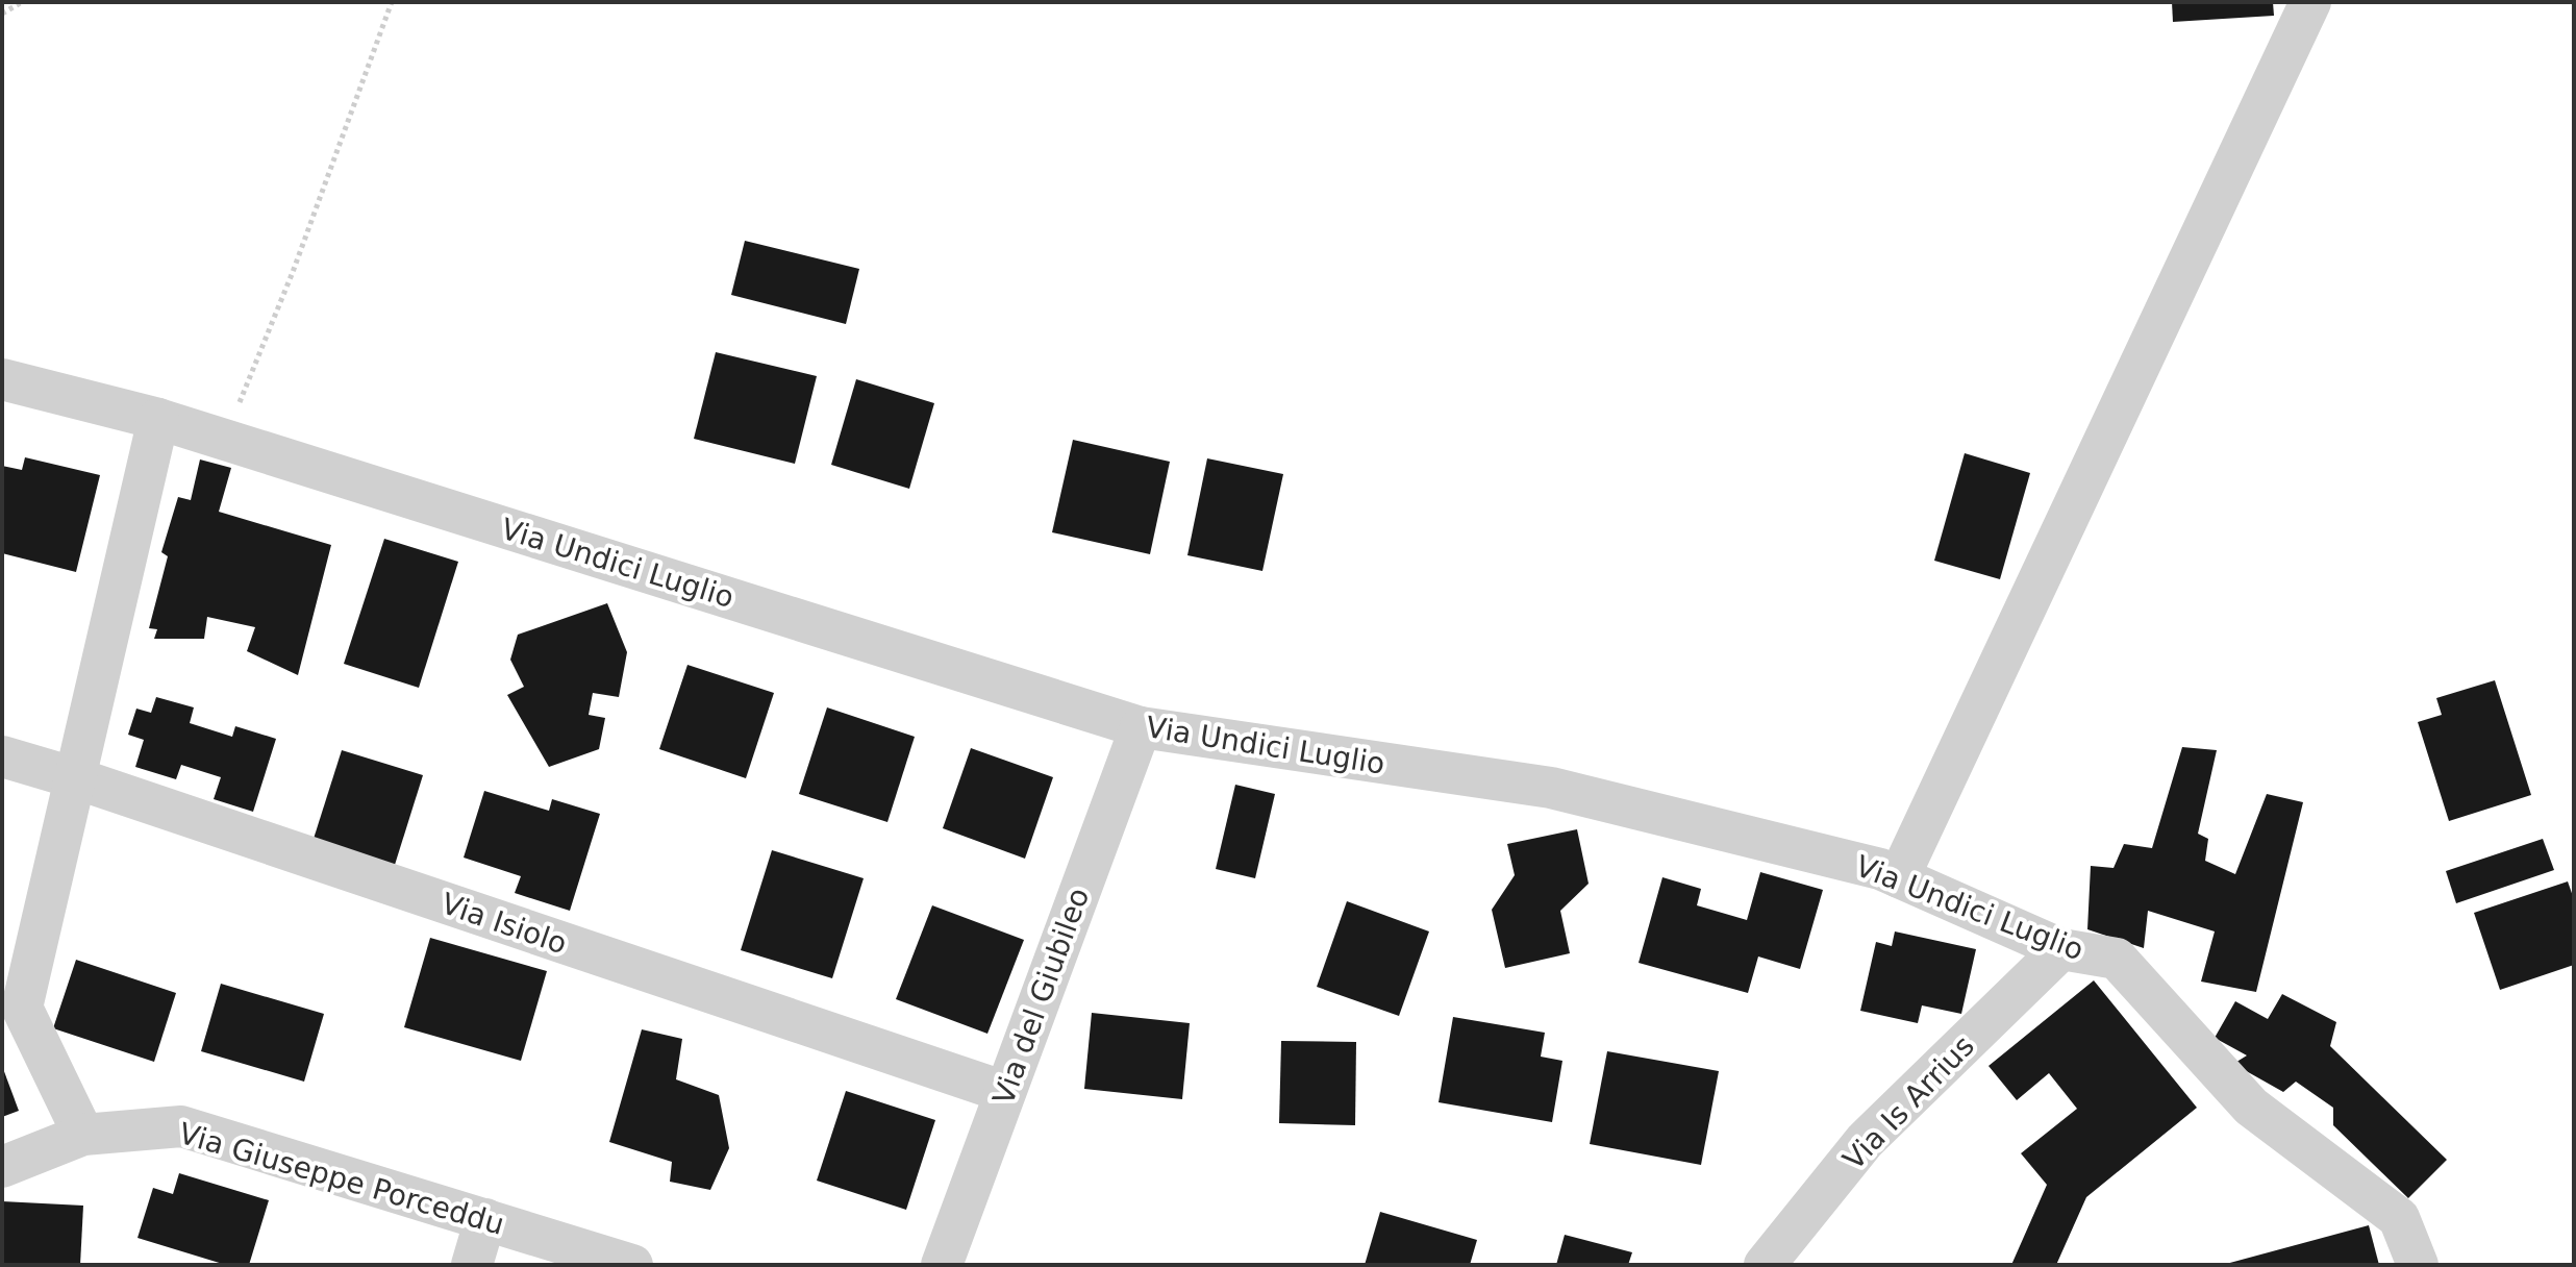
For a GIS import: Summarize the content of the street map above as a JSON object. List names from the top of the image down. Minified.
{"streets":{"street":["Via Undici Luglio","Via Isiolo","Via del Giubileo","Via Is Arrius","Via Giuseppe Porceddu"]},"crossings":[["Via Undici Luglio","Via del Giubileo"],["Via Undici Luglio","Via Is Arrius"],["Via Isiolo","Via del Giubileo"]]}
